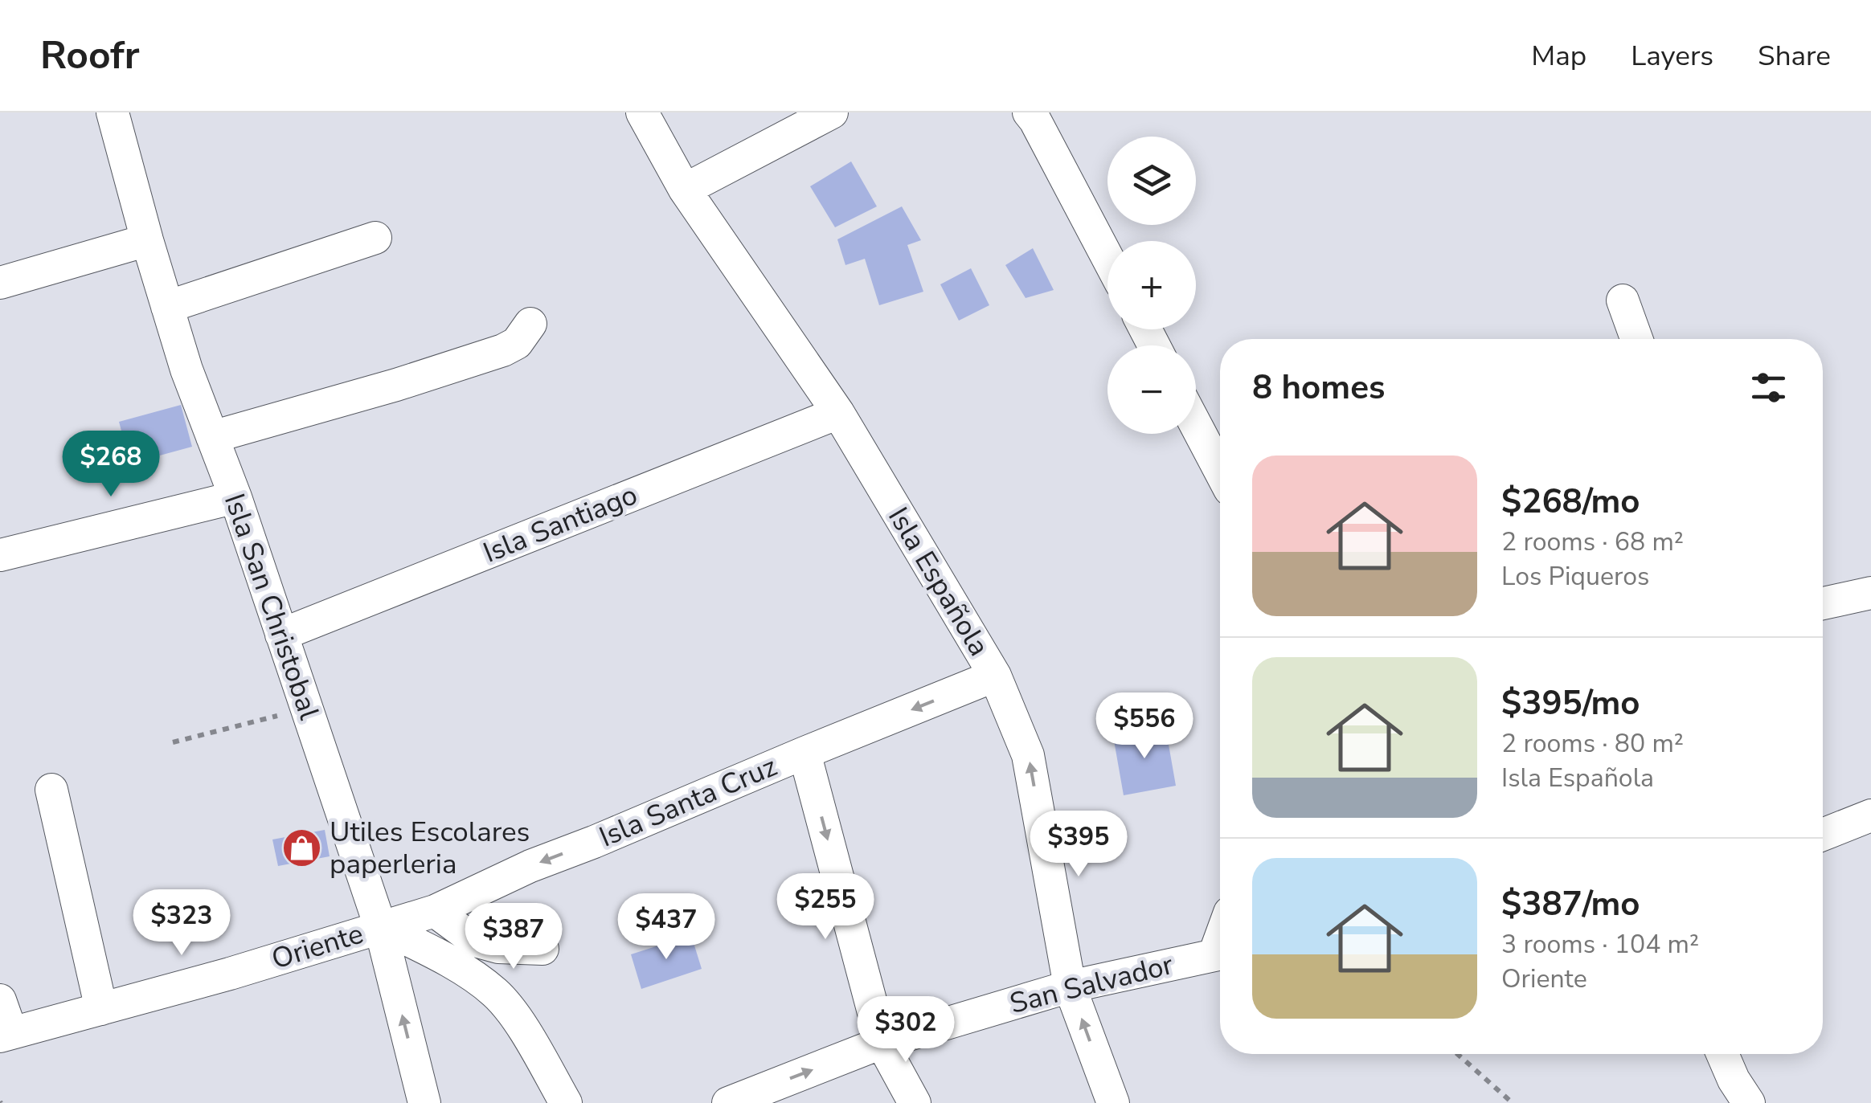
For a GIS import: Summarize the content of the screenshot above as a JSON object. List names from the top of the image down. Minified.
{"streets":{"street":["Isla Santiago","Isla Española","Isla San Christobal","Isla Santa Cruz","Oriente","San Salvador"]},"crossings":[["Isla Santiago","Isla Española"],["Isla Santiago","Isla San Christobal"],["Isla Española","Isla Santa Cruz"],["Isla Española","San Salvador"],["Isla San Christobal","Isla Santa Cruz"],["Isla San Christobal","Oriente"],["Isla Santa Cruz","Oriente"]],"one_way":["Isla Santa Cruz"],"places":{"shop":["Utiles Escolares paperleria"]},"page":{"header":"Roofr","nav":["Map","Layers","Share"],"map_buttons":["+","−"],"heading":"8 homes","price":["$268","$556","$395","$255","$323","$437","$387","$302"],"list":[{"name":"$268/mo","note":"2 rooms · 68 m² · Los Piqueros"},{"name":"$395/mo","note":"2 rooms · 80 m² · Isla Española"},{"name":"$387/mo","note":"3 rooms · 104 m² · Oriente"}]}}
